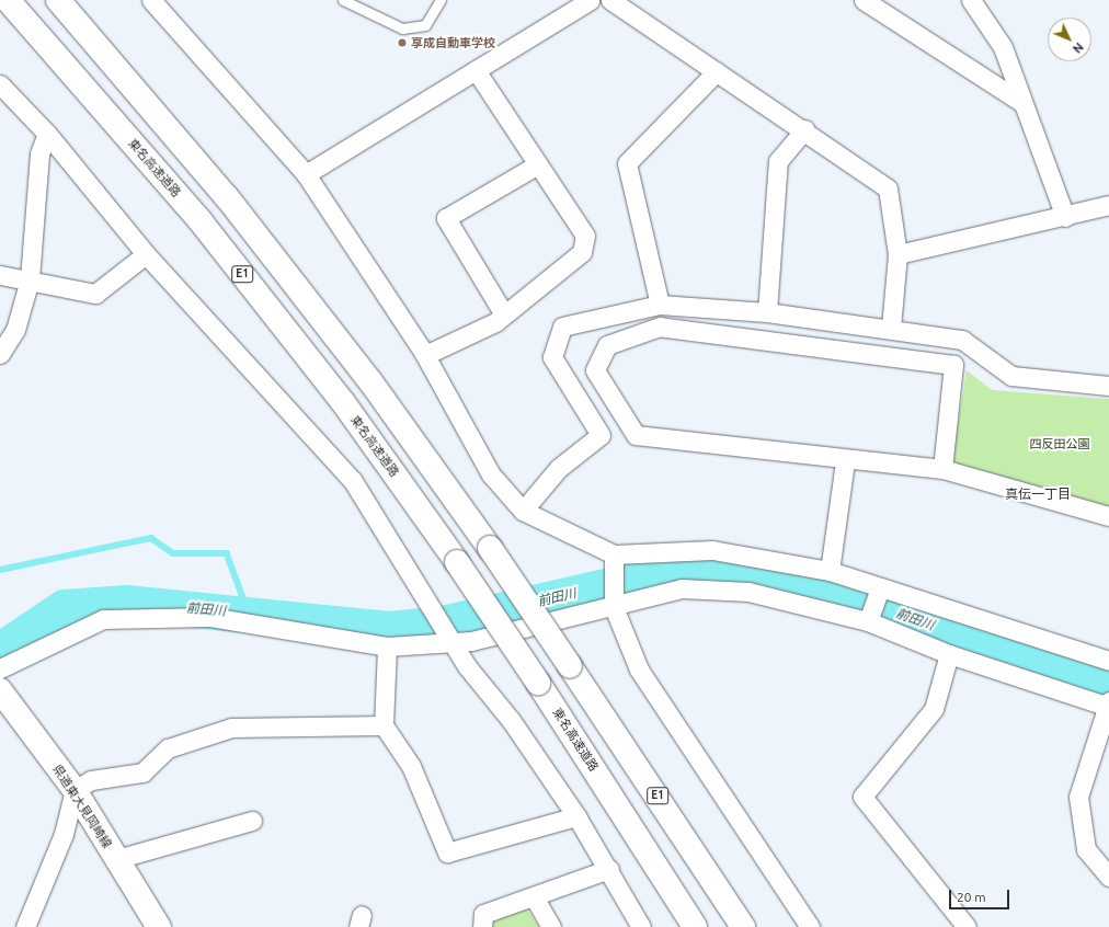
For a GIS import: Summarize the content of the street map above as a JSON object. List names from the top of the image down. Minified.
{"streets":{"main road":["東名高速道路","E1","県道東大見岡崎線"]},"districts":["真伝一丁目"],"water":["前田川"],"parks":["四反田公園"],"places":["享成自動車学校"],"scale_bar":"20 m","north":"bottom right"}
